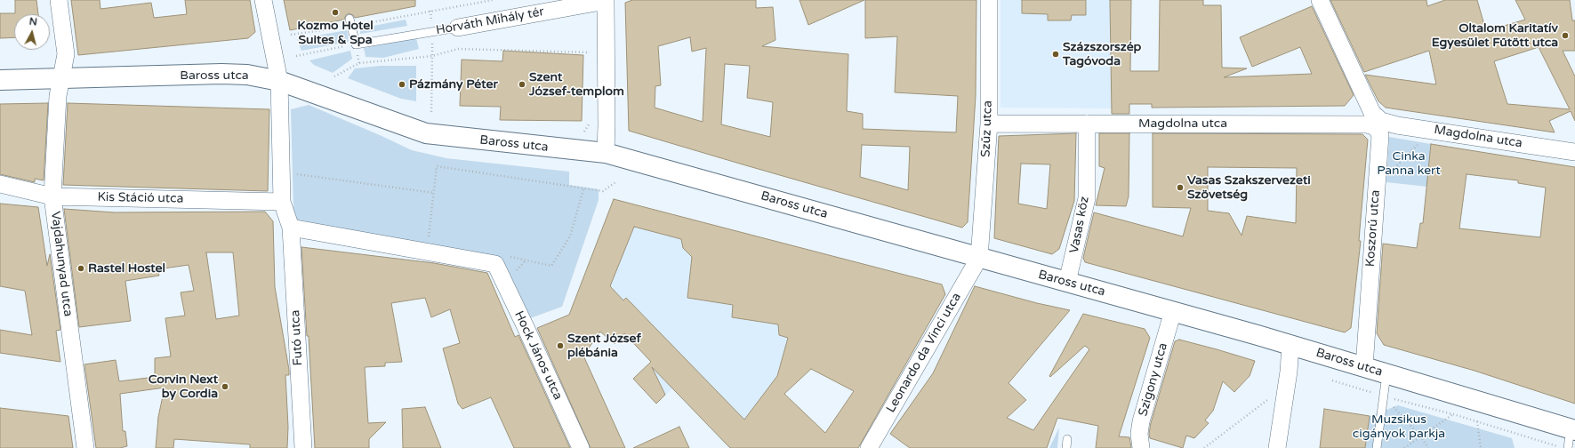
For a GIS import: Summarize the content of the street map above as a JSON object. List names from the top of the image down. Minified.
{"streets":{"street":["Horváth Mihály tér","Baross utca","Magdolna utca","Szűz utca","Kis Stáció utca","Vasas köz","Koszorú utca","Vajdahunyad utca","Futó utca","Leonardo da Vinci utca","Hock János utca","Szigony utca"]},"crossings":[["Horváth Mihály tér","Baross utca"],["Baross utca","Szűz utca"],["Baross utca","Vasas köz"],["Baross utca","Koszorú utca"],["Baross utca","Vajdahunyad utca"],["Baross utca","Leonardo da Vinci utca"],["Baross utca","Szigony utca"],["Magdolna utca","Szűz utca"],["Magdolna utca","Vasas köz"],["Magdolna utca","Koszorú utca"],["Szűz utca","Leonardo da Vinci utca"],["Kis Stáció utca","Vajdahunyad utca"]],"parks":["Cinka Panna kert","Muzsikus cigányok parkja"],"places":["Kozmo Hotel Suites & Spa","Oltalom Karitatív Egyesület Fűtött utca","Százszorszép Tagóvoda","Pázmány Péter","Szent József-templom","Vasas Szakszervezeti Szövetség","Rastel Hostel","Szent József plébánia","Corvin Next by Cordia"],"north":"top"}
